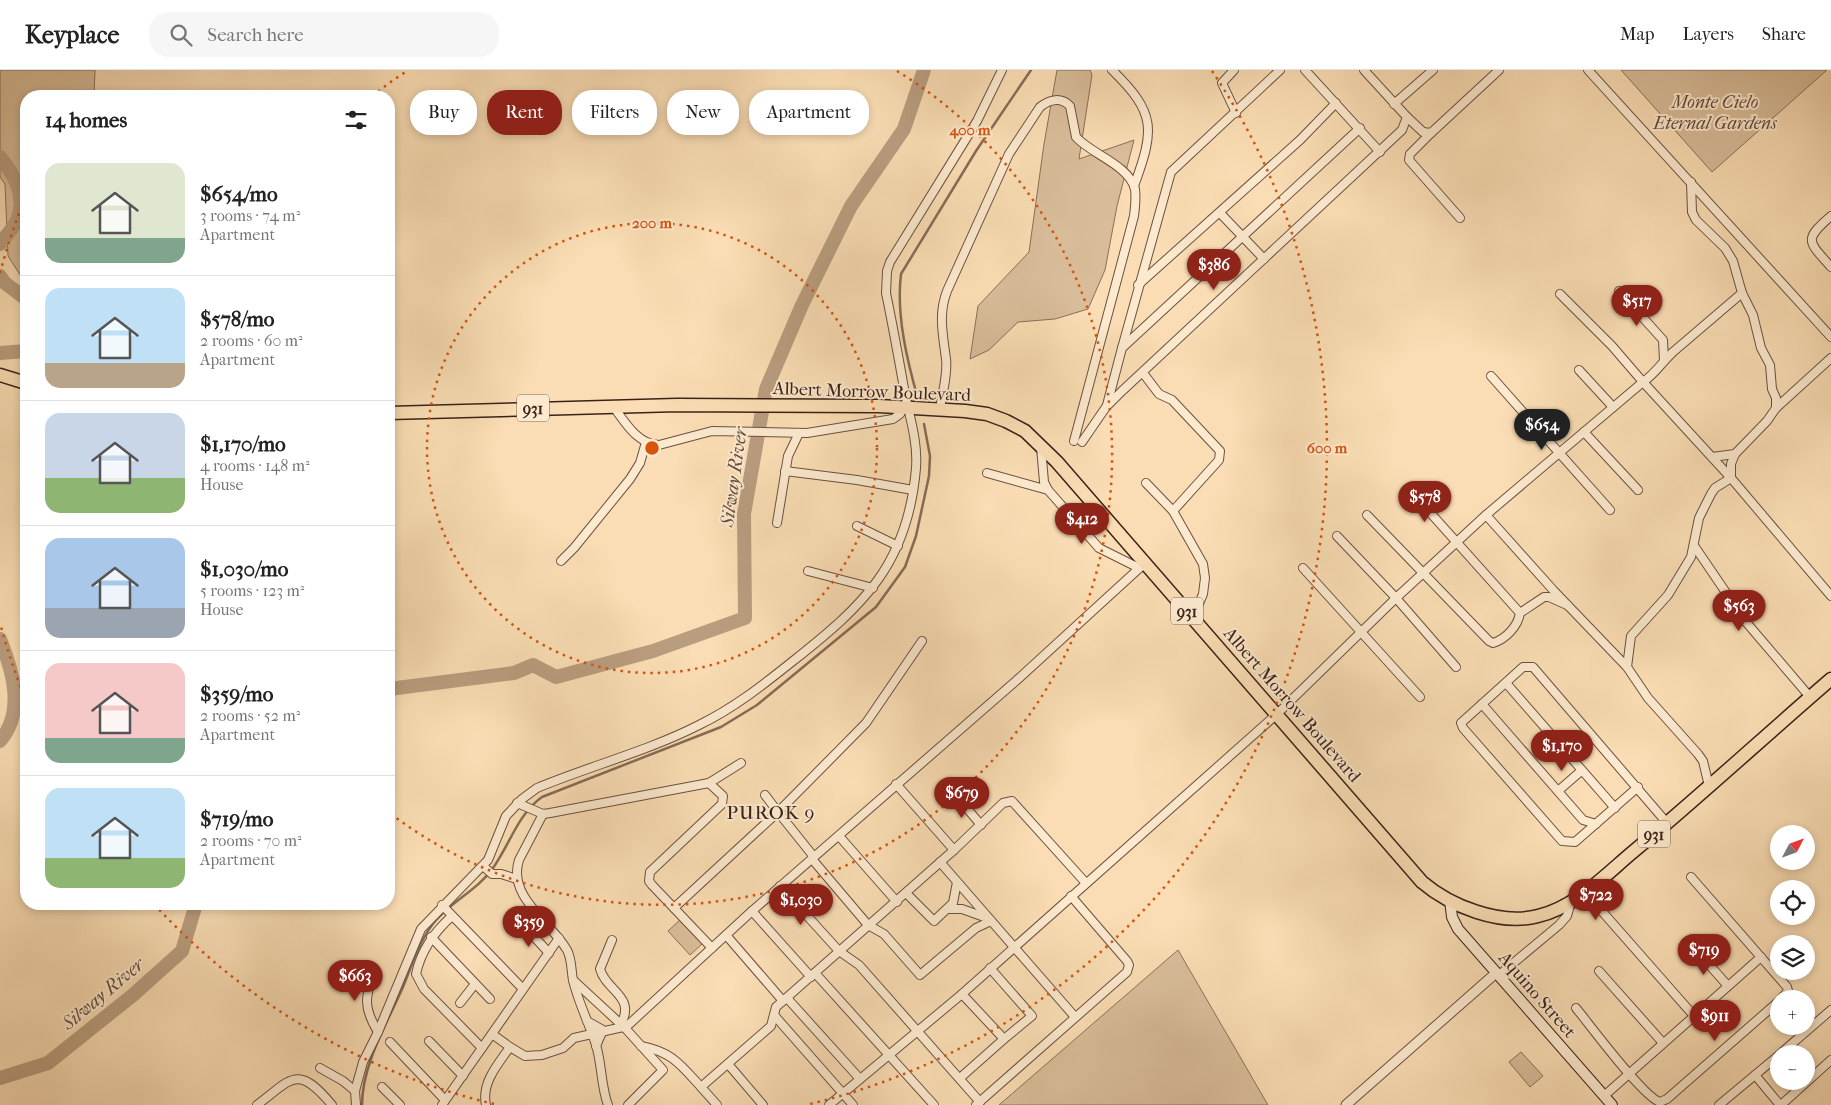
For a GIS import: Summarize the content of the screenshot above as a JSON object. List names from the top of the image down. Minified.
{"streets":{"highway":["Albert Morrow Boulevard","931"],"main road":["Aquino Street"]},"crossings":[["Albert Morrow Boulevard","Aquino Street"]],"districts":["PUROK 9"],"water":["Silway River"],"parks":["Monte Cielo Eternal Gardens"],"north":"top right","page":{"header":"Keyplace","search":"Search here","nav":["Map","Layers","Share"],"chip":["Buy","Rent","Filters","New","Apartment"],"heading":"14 homes","list":[{"name":"$654/mo","note":"3 rooms · 74 m² · Apartment"},{"name":"$578/mo","note":"2 rooms · 60 m² · Apartment"},{"name":"$1,170/mo","note":"4 rooms · 148 m² · House"},{"name":"$1,030/mo","note":"5 rooms · 123 m² · House"},{"name":"$359/mo","note":"2 rooms · 52 m² · Apartment"},{"name":"$719/mo","note":"2 rooms · 70 m² · Apartment"}],"price":["$386","$517","$654","$578","$412","$563","$1,170","$679","$722","$1,030","$359","$719","$663","$911"],"map_buttons":["+","−"]},"rings":["400 m","200 m","600 m"]}
